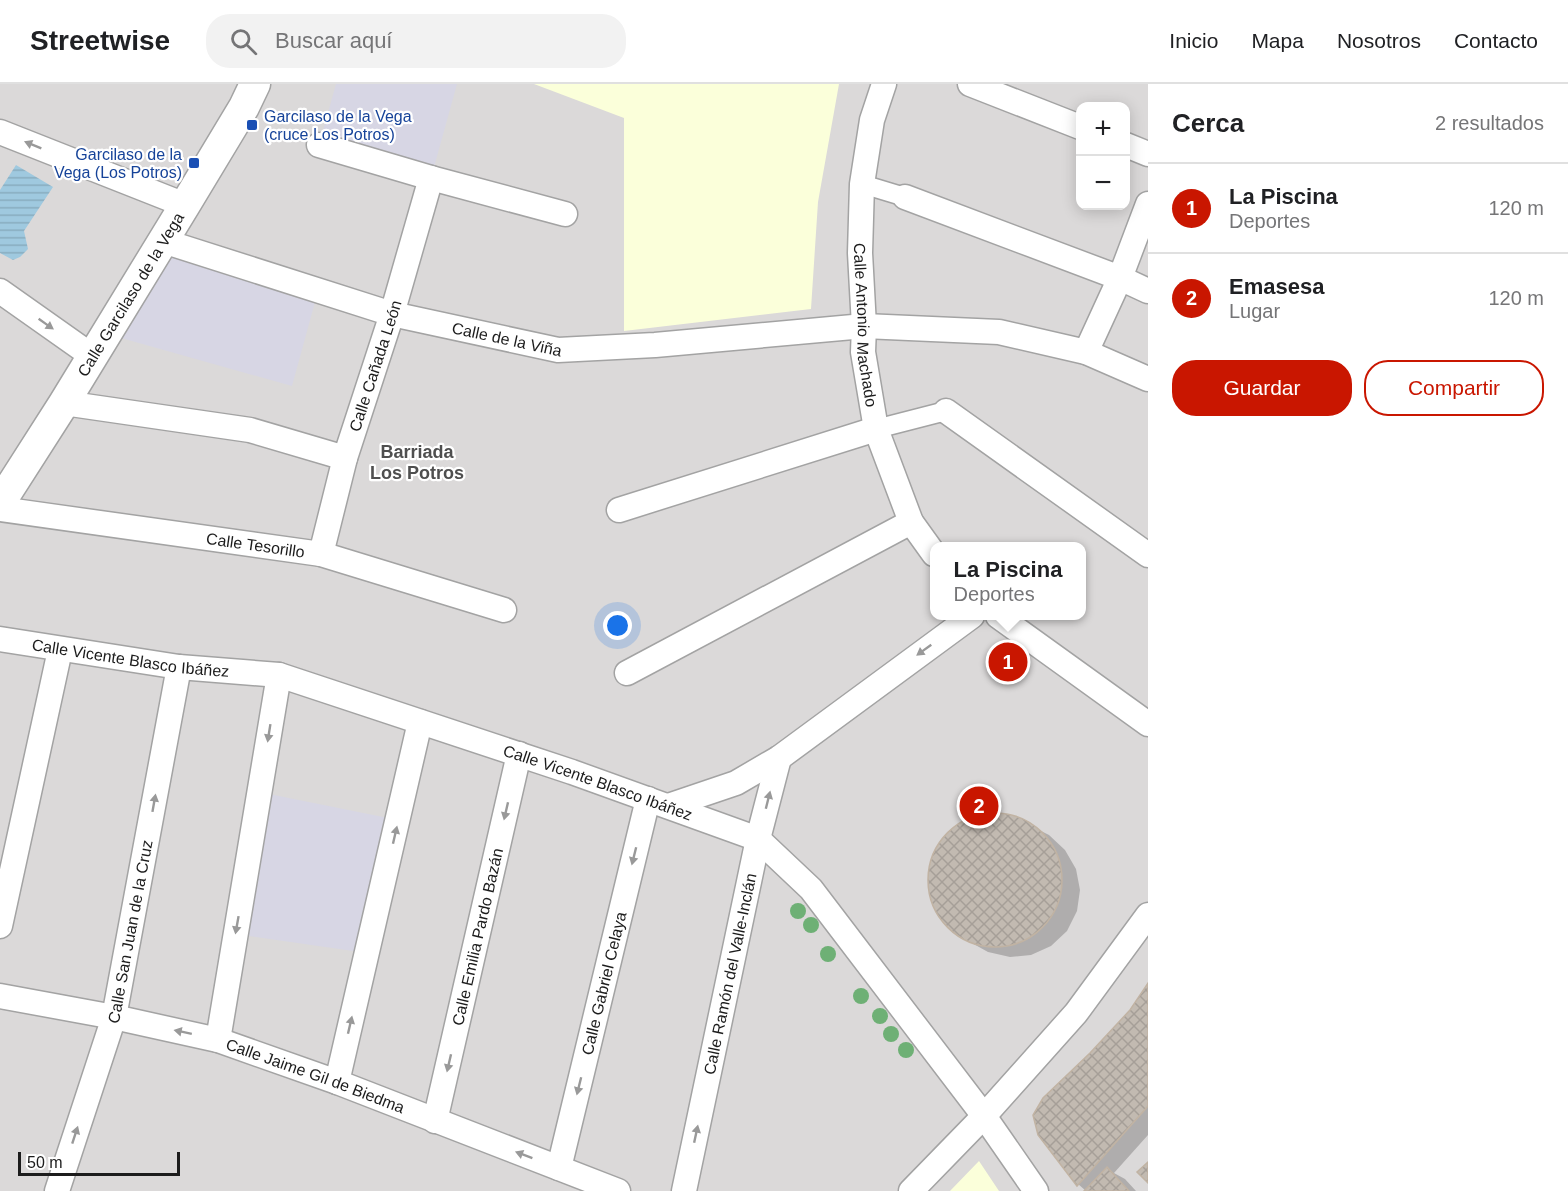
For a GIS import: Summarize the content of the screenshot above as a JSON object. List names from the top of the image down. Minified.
{"streets":{"street":["Calle Garcilaso de la Vega","Calle Antonio Machado","Calle de la Viña","Calle Cañada León","Calle Tesorillo","Calle Vicente Blasco Ibáñez","Calle San Juan de la Cruz","Calle Emilia Pardo Bazán","Calle Ramón del Valle-Inclán","Calle Gabriel Celaya","Calle Jaime Gil de Biedma"]},"crossings":[["Calle Garcilaso de la Vega","Calle de la Viña"],["Calle Garcilaso de la Vega","Calle Tesorillo"],["Calle Antonio Machado","Calle de la Viña"],["Calle de la Viña","Calle Cañada León"],["Calle Cañada León","Calle Tesorillo"],["Calle Vicente Blasco Ibáñez","Calle San Juan de la Cruz"],["Calle Vicente Blasco Ibáñez","Calle Emilia Pardo Bazán"],["Calle Vicente Blasco Ibáñez","Calle Ramón del Valle-Inclán"],["Calle Vicente Blasco Ibáñez","Calle Gabriel Celaya"],["Calle San Juan de la Cruz","Calle Jaime Gil de Biedma"],["Calle Emilia Pardo Bazán","Calle Jaime Gil de Biedma"],["Calle Gabriel Celaya","Calle Jaime Gil de Biedma"]],"one_way":["Calle Ramón del Valle-Inclán","Calle Gabriel Celaya","Calle Jaime Gil de Biedma"],"districts":["Barriada Los Potros"],"places":{"transit":["Garcilaso de la Vega (cruce Los Potros)","Garcilaso de la Vega (Los Potros)"]},"scale_bar":"50 m","page":{"header":"Streetwise","search":"Buscar aquí","nav":["Inicio","Mapa","Nosotros","Contacto"],"heading":["Cerca","2 resultados"],"map_buttons":["+","−"],"list":[{"mark":"1","name":"La Piscina","note":"Deportes","value":"120 m"},{"mark":"2","name":"Emasesa","note":"Lugar","value":"120 m"}],"buttons":["Guardar","Compartir"],"popup":["La Piscina","Deportes"],"pins":["1","2"],"scale":"50 m"}}
